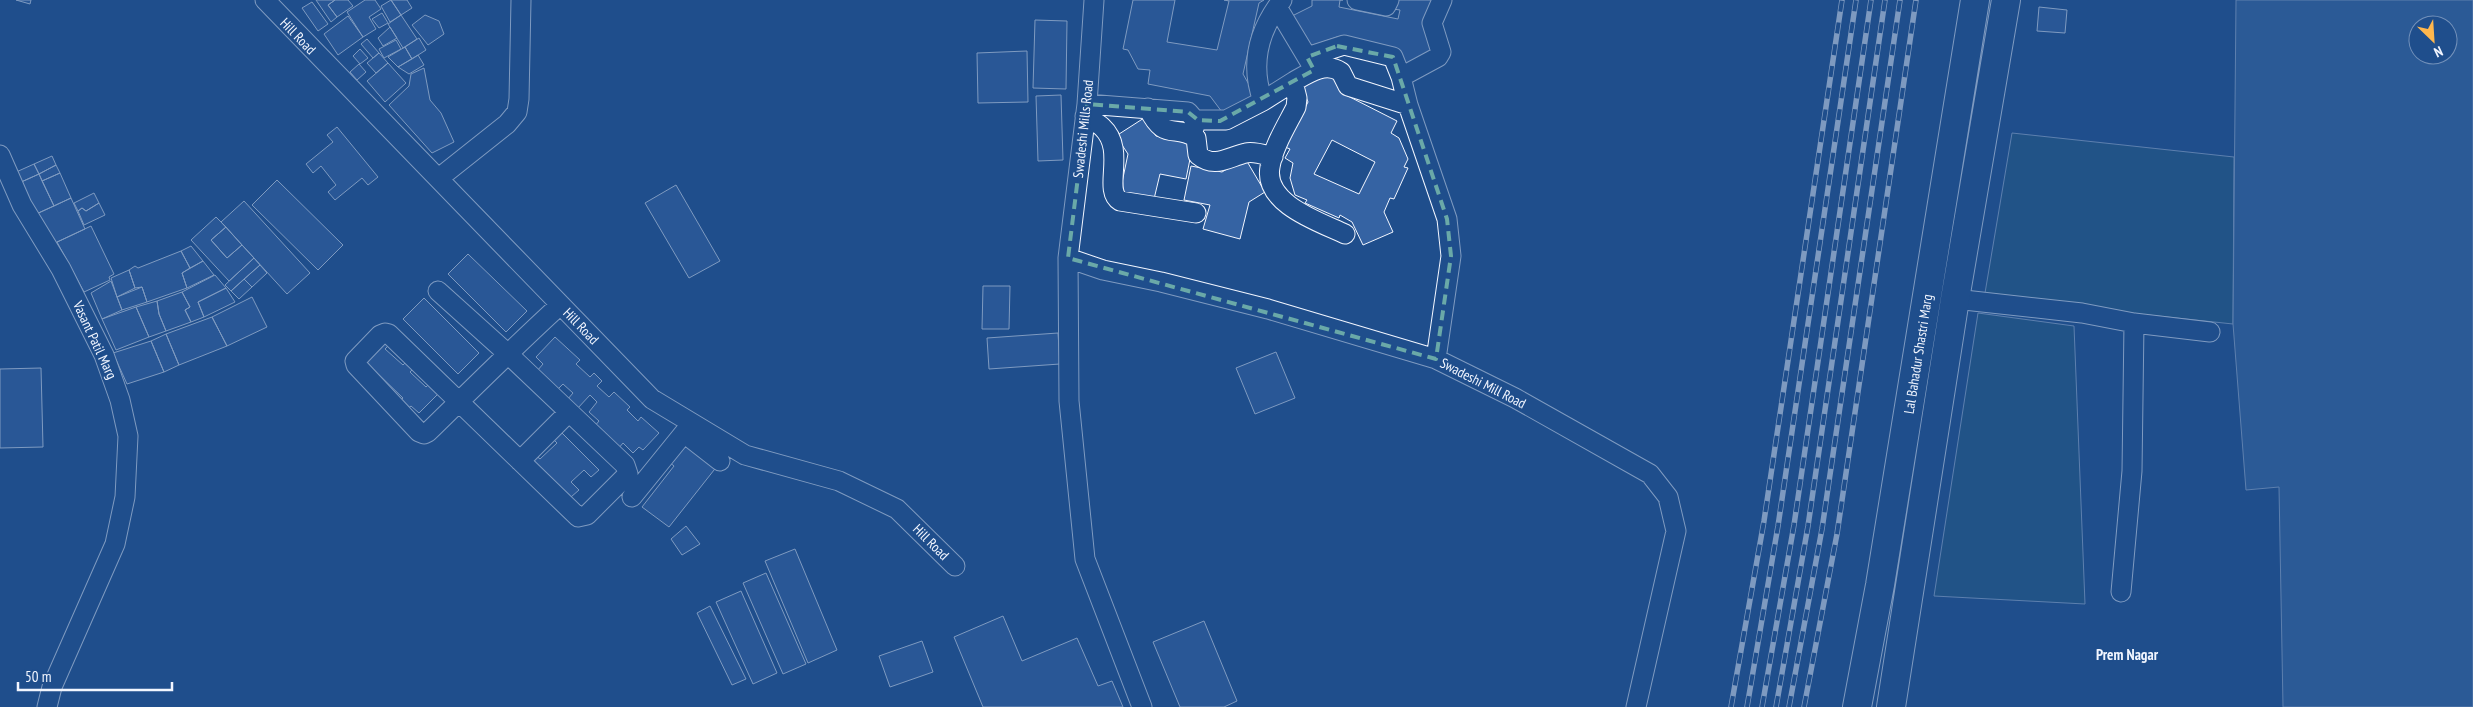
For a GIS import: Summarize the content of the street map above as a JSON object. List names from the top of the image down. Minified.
{"streets":{"main road":["Lal Bahadur Shastri Marg"],"street":["Hill Road","Swadeshi Mills Road","Vasant Patil Marg","Swadeshi Mill Road"]},"crossings":[["Swadeshi Mills Road","Swadeshi Mill Road"]],"districts":["Prem Nagar"],"scale_bar":"50 m","north":"bottom right"}
